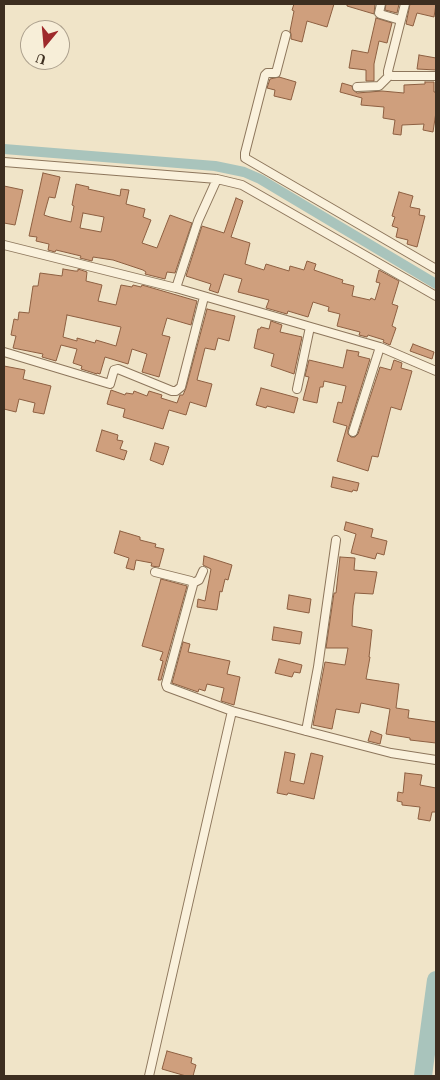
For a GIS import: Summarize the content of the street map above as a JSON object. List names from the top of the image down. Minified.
{"north":"bottom"}
